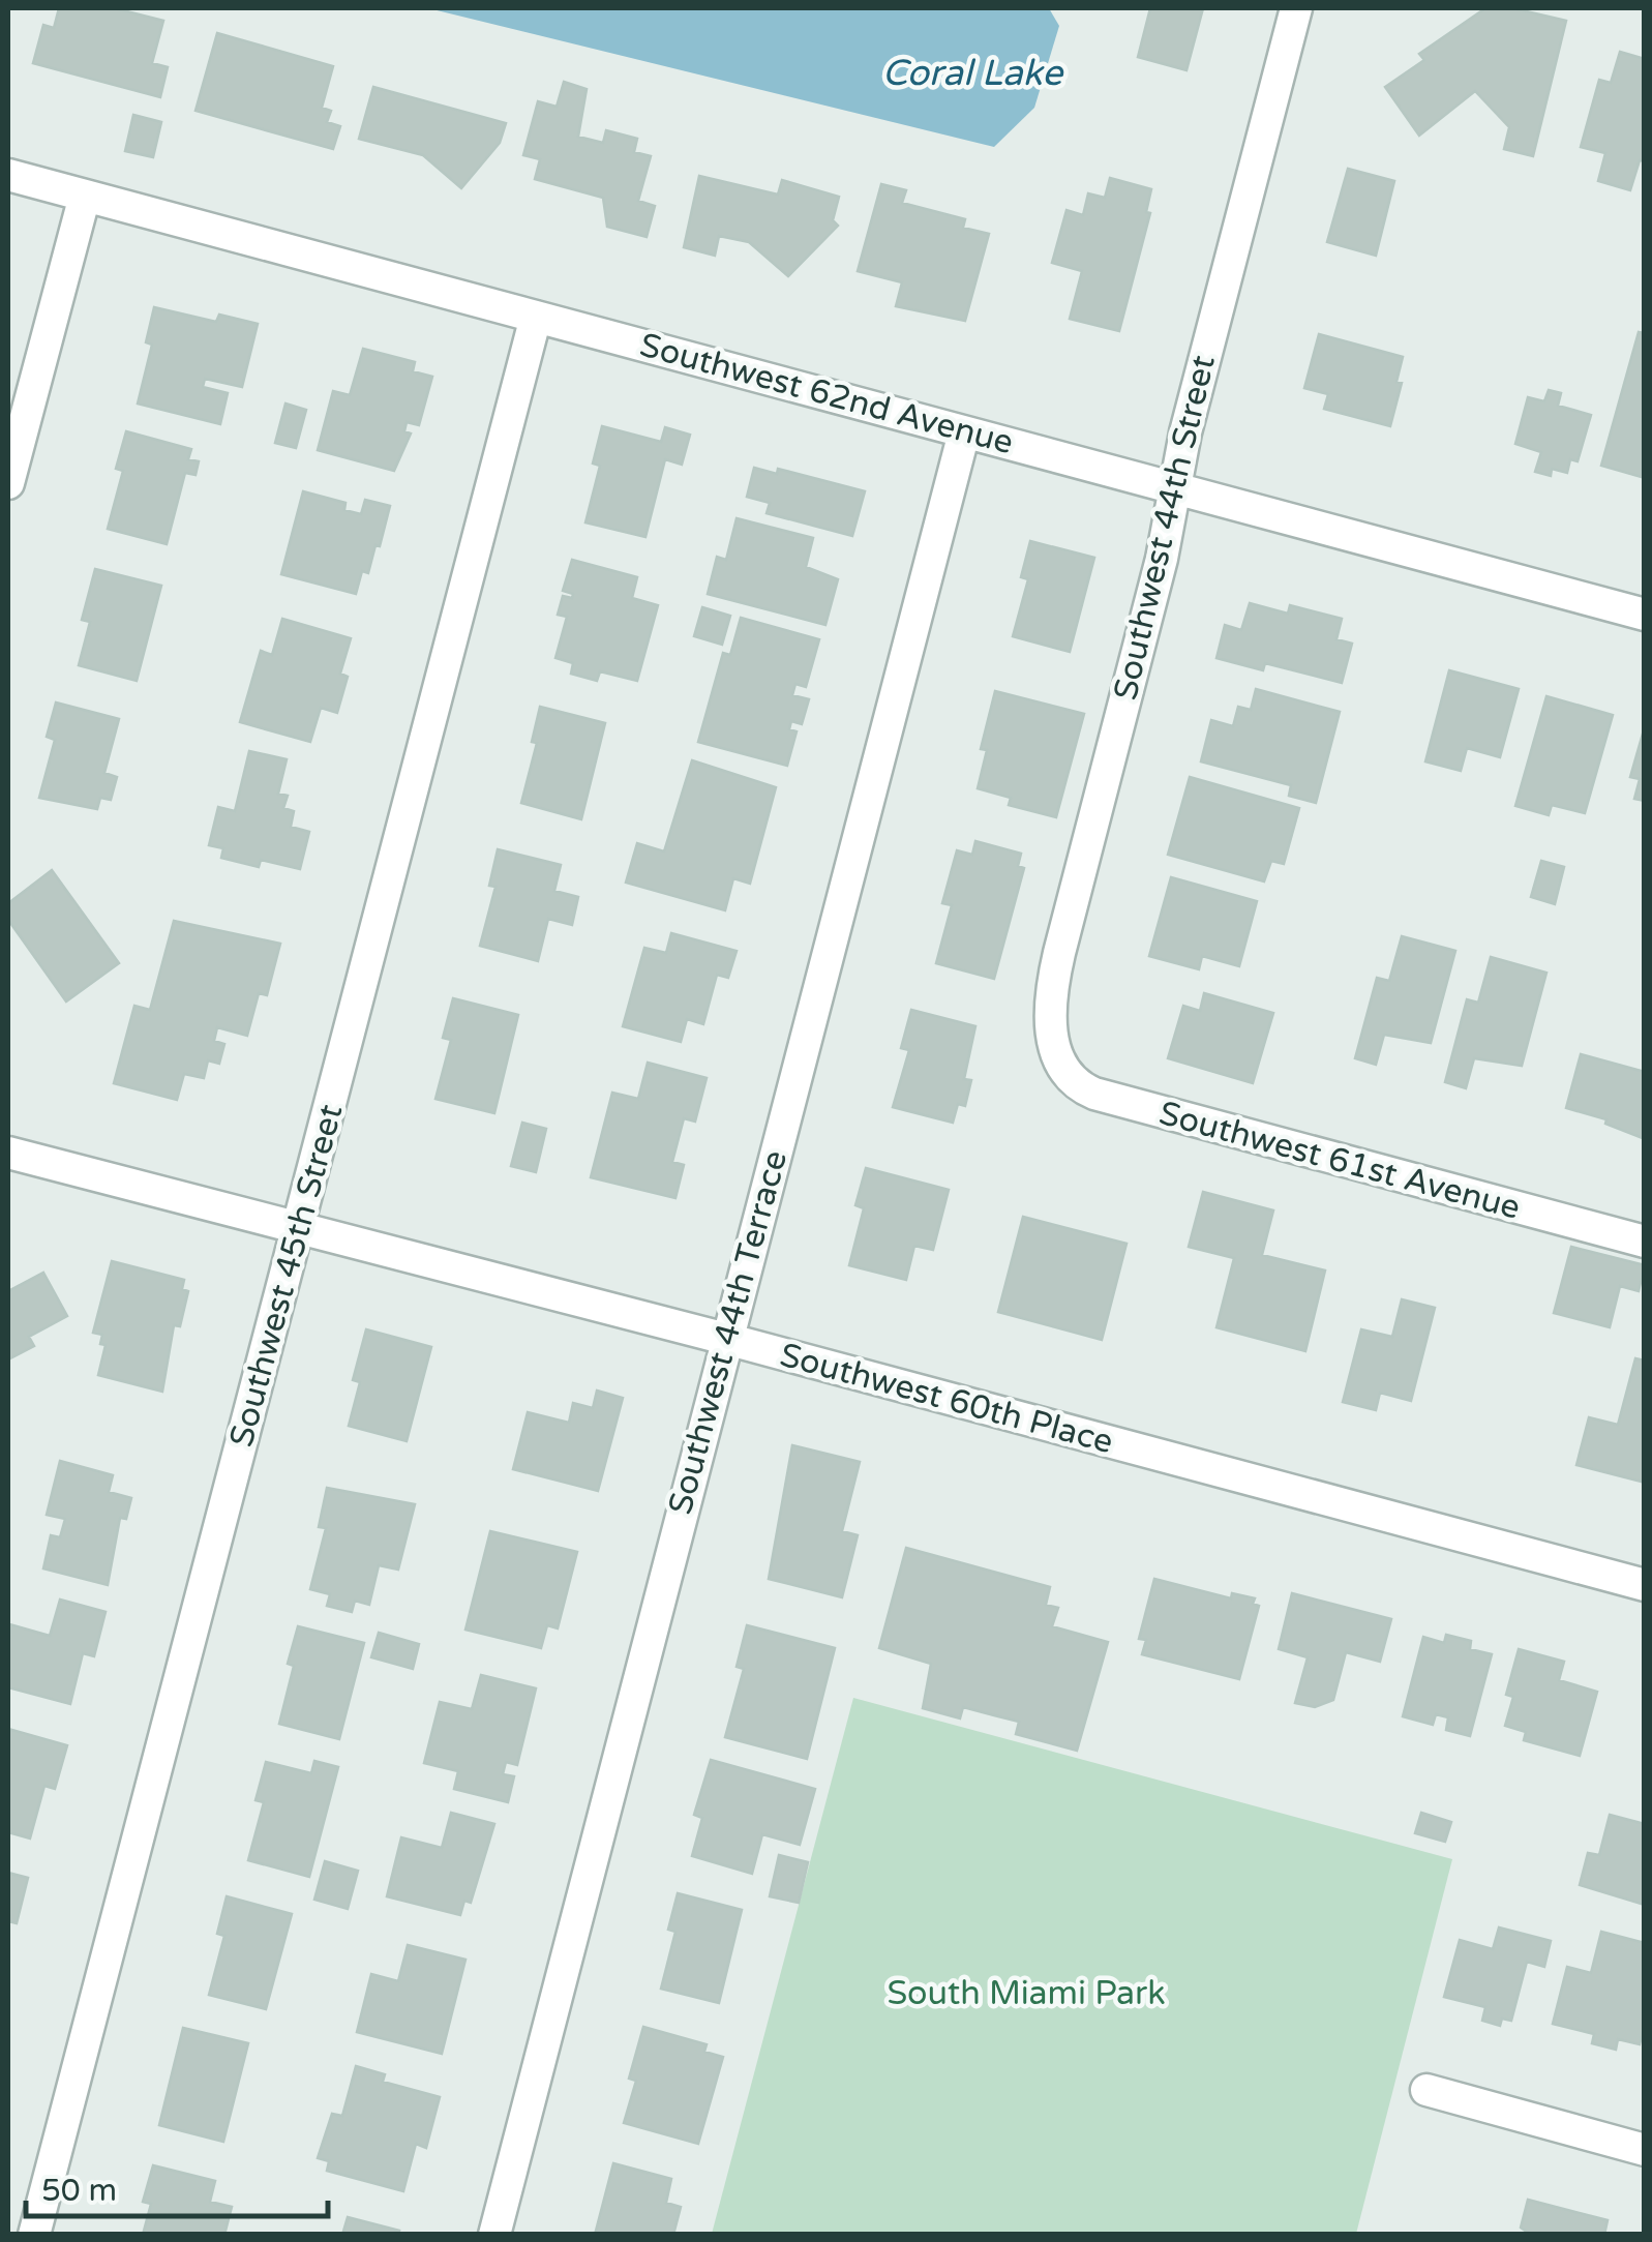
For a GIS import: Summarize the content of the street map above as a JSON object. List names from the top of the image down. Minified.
{"streets":{"street":["Southwest 62nd Avenue","Southwest 44th Street","Southwest 61st Avenue","Southwest 45th Street","Southwest 44th Terrace","Southwest 60th Place"]},"crossings":[["Southwest 62nd Avenue","Southwest 44th Street"],["Southwest 62nd Avenue","Southwest 45th Street"],["Southwest 62nd Avenue","Southwest 44th Terrace"],["Southwest 44th Street","Southwest 61st Avenue"],["Southwest 45th Street","Southwest 60th Place"],["Southwest 44th Terrace","Southwest 60th Place"]],"water":["Coral Lake"],"parks":["South Miami Park"],"scale_bar":"50 m"}
